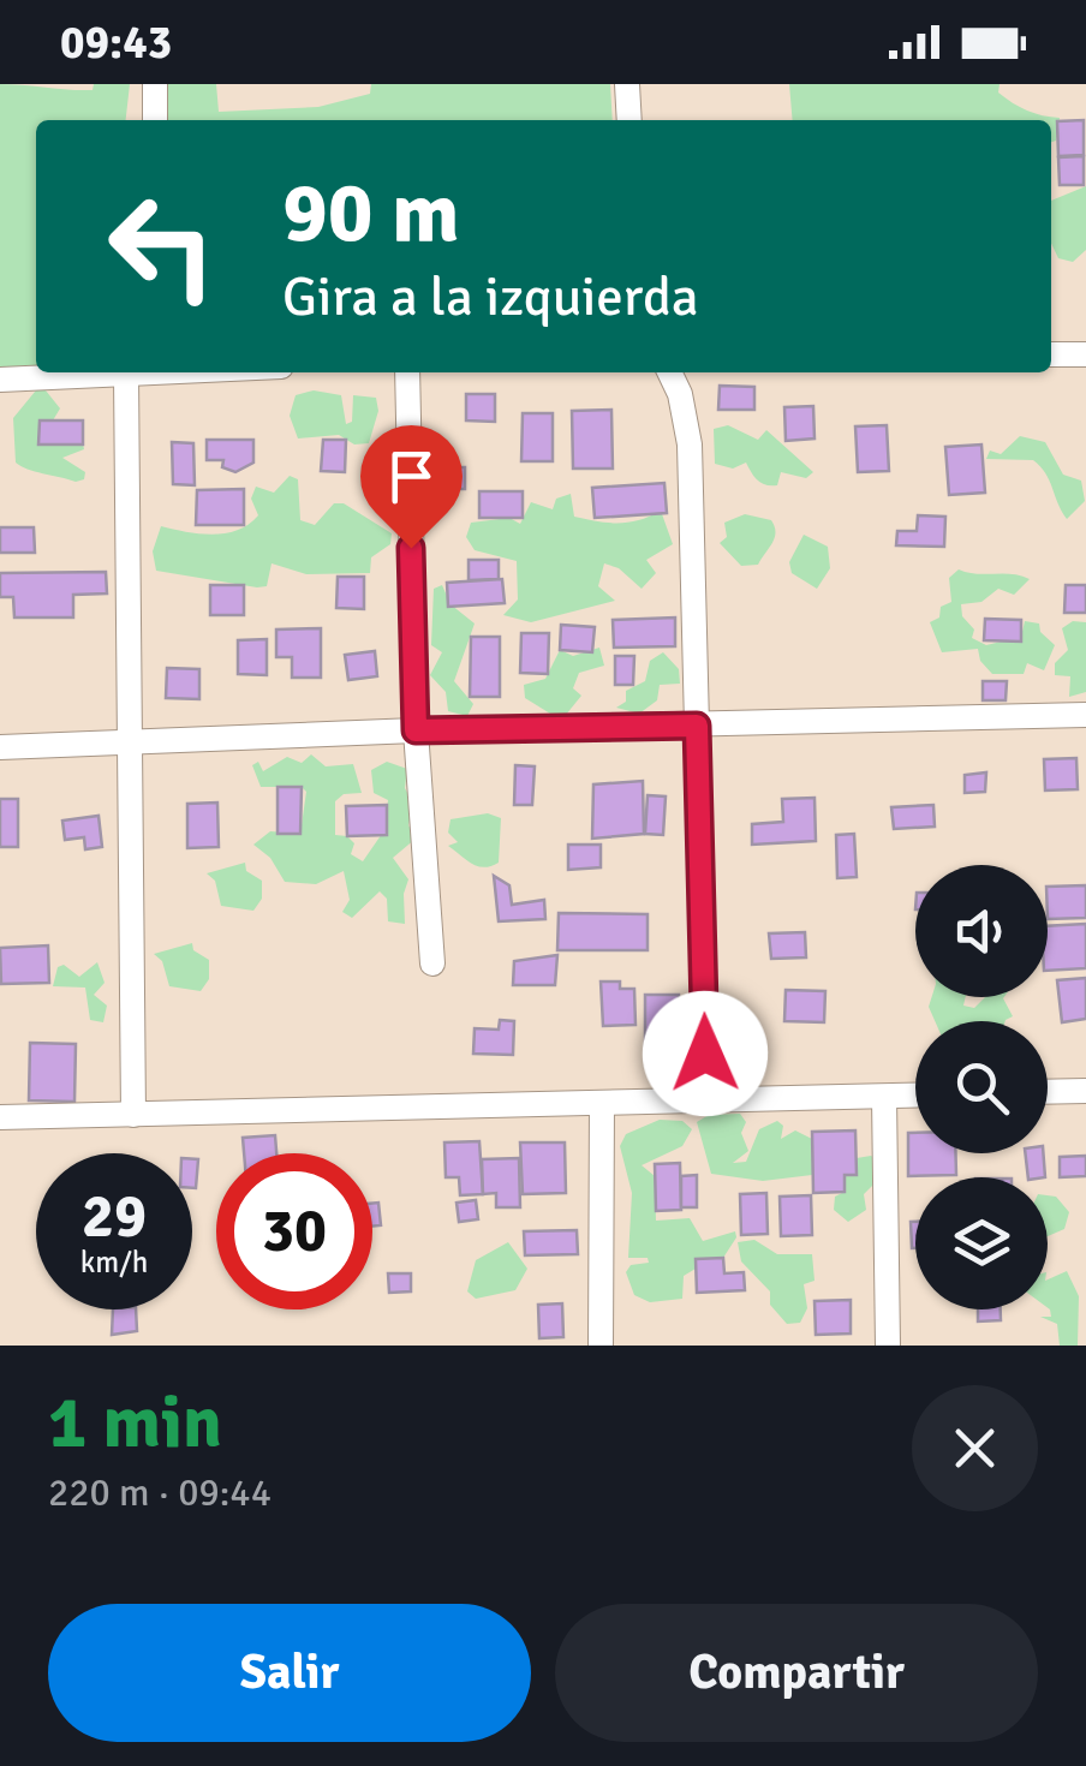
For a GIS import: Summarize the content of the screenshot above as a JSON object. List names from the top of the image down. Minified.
{"page":{"status":"09:43","turn":["90 m","Gira a la izquierda"],"speed":"29 km/h","limit":"30","heading":["1 min","220 m · 09:44"],"buttons":["Salir","Compartir"]}}
